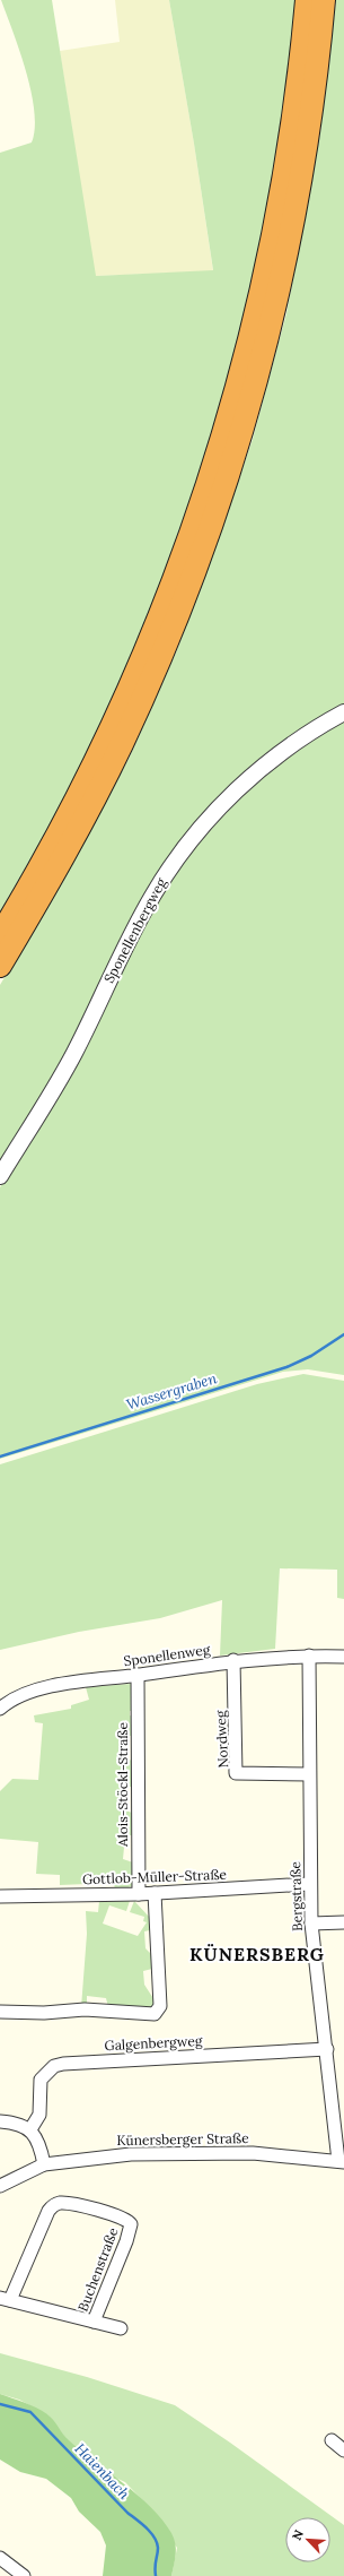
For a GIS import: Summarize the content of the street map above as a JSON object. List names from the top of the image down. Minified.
{"streets":{"street":["Sponellenbergweg","Sponellenweg","Nordweg","Alois-Stöckl-Straße","Gottlob-Müller-Straße","Bergstraße","Galgenbergweg","Künersberger Straße","Buchenstraße"]},"crossings":[["Sponellenweg","Nordweg"],["Sponellenweg","Alois-Stöckl-Straße"],["Sponellenweg","Bergstraße"],["Nordweg","Bergstraße"],["Alois-Stöckl-Straße","Gottlob-Müller-Straße"],["Gottlob-Müller-Straße","Bergstraße"],["Bergstraße","Galgenbergweg"],["Bergstraße","Künersberger Straße"]],"districts":["KÜNERSBERG"],"water":["Wassergraben","Haienbach"],"north":"top left"}
